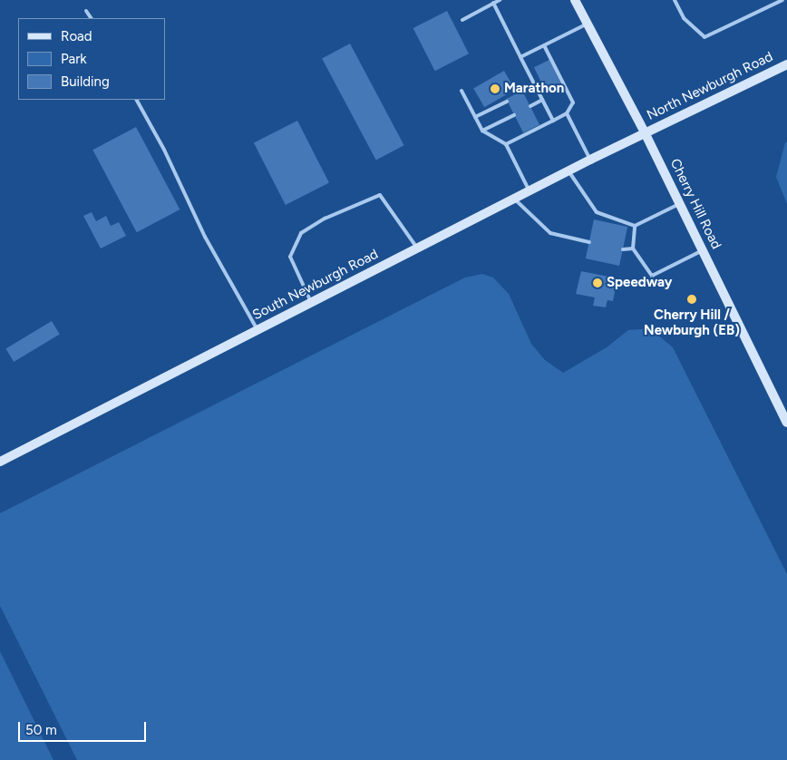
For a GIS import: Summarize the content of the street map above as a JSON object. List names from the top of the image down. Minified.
{"streets":{"main road":["North Newburgh Road","Cherry Hill Road","South Newburgh Road"]},"crossings":[["North Newburgh Road","Cherry Hill Road"],["North Newburgh Road","South Newburgh Road"],["Cherry Hill Road","South Newburgh Road"]],"places":["Marathon","Speedway","Cherry Hill / Newburgh (EB)"],"legend":["Road","Park","Building"],"scale_bar":"50 m"}
